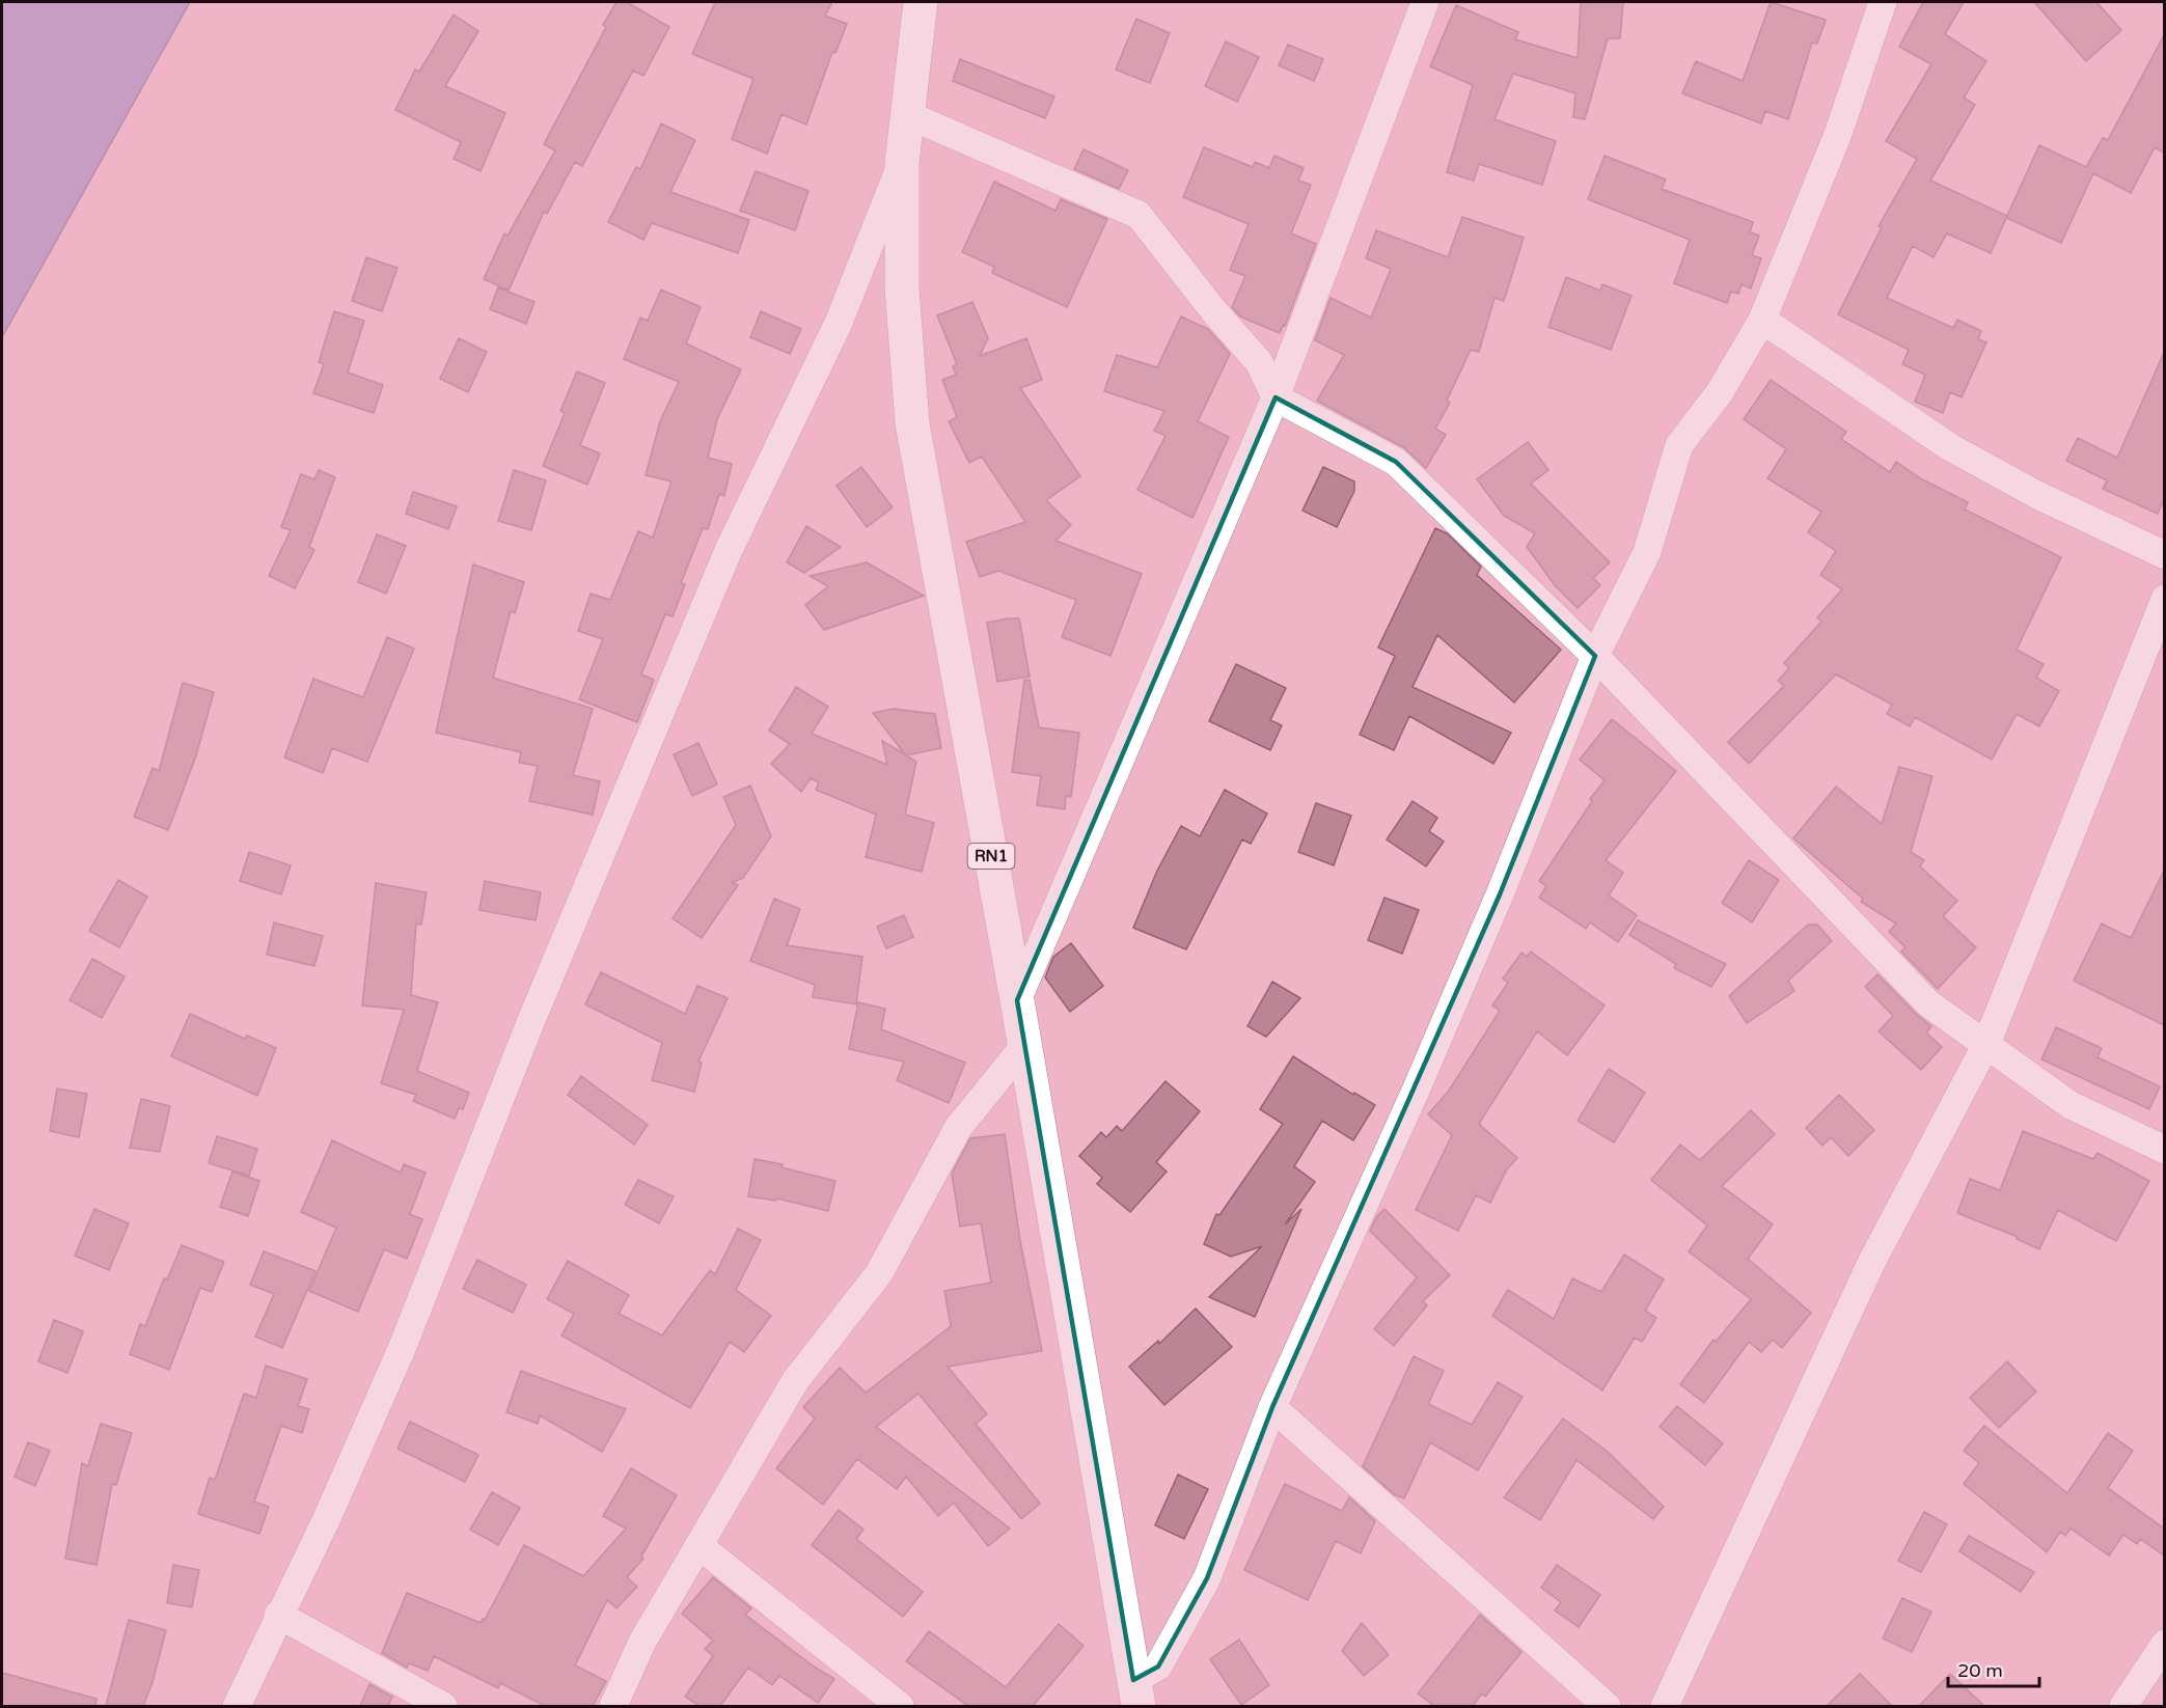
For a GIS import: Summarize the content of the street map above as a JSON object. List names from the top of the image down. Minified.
{"streets":{"highway":["RN1"]},"scale_bar":"20 m"}
